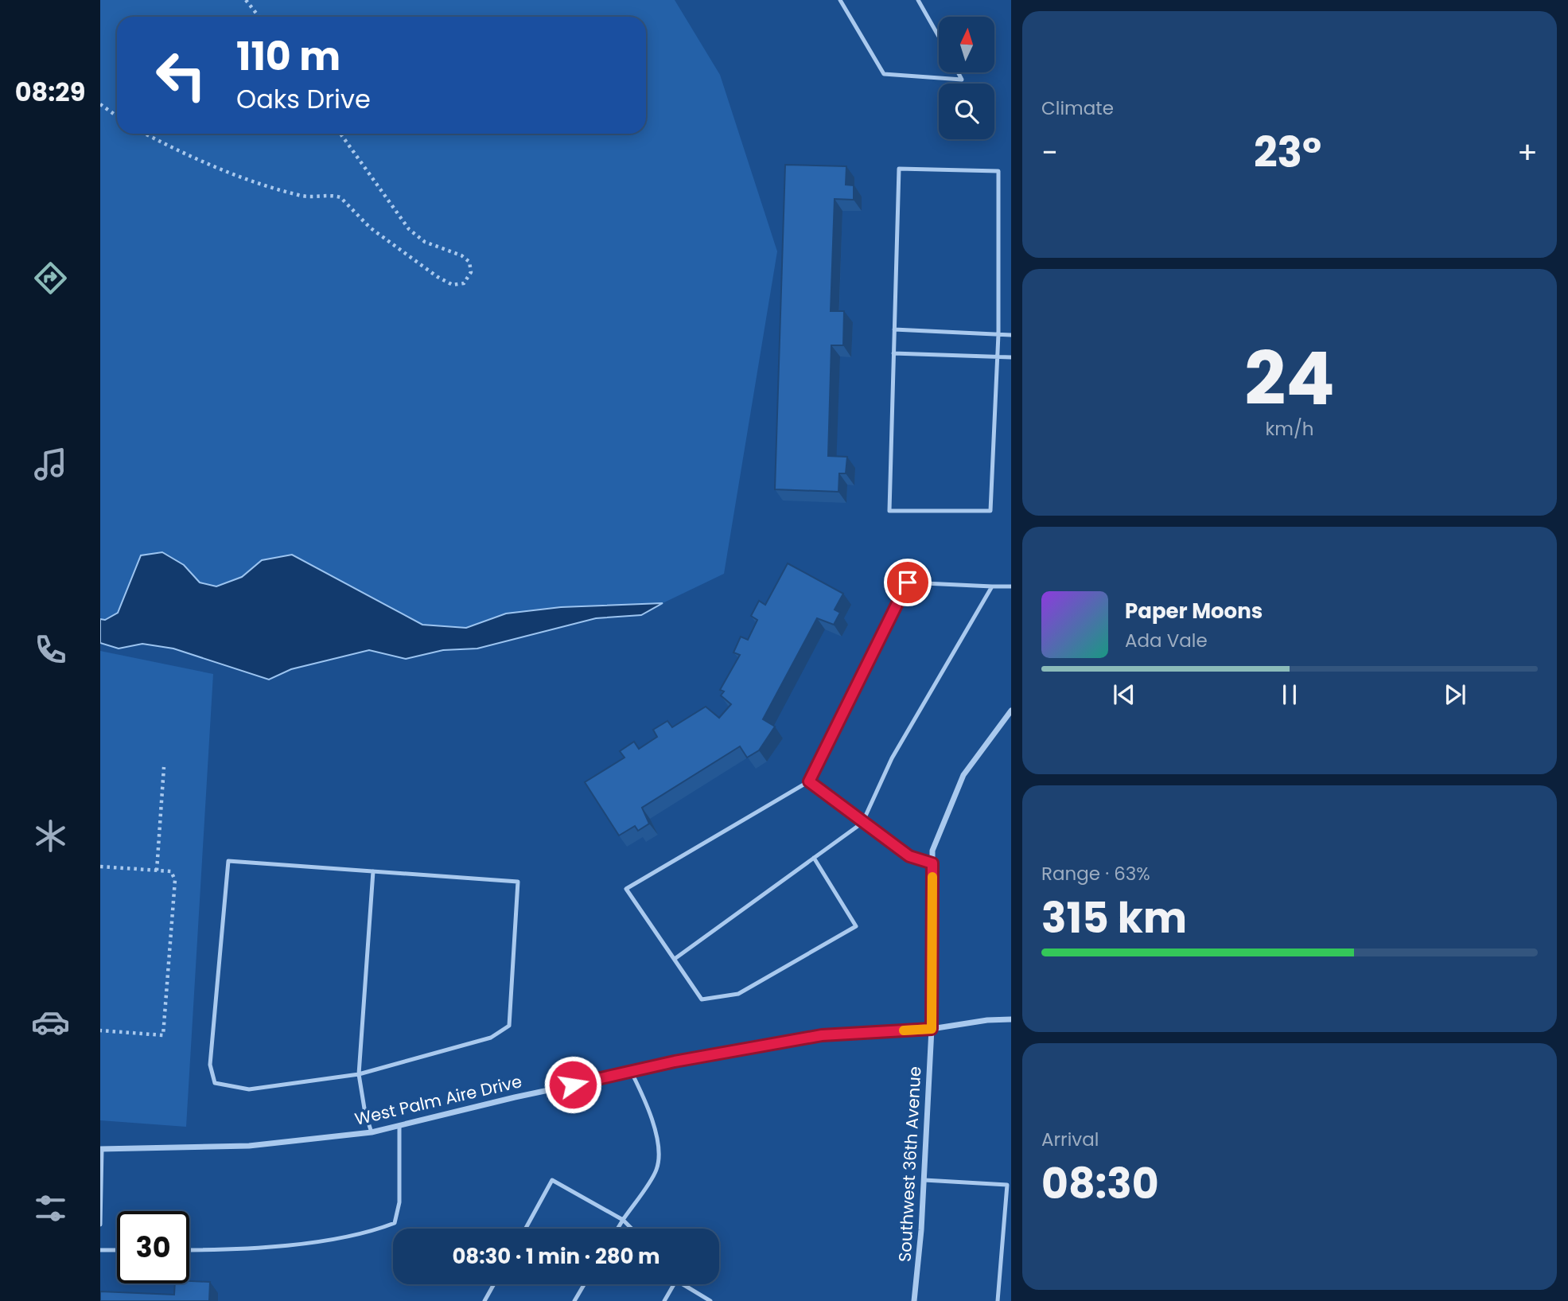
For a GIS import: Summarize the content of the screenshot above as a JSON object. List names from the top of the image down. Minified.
{"streets":{"street":["West Palm Aire Drive","Southwest 36th Avenue"]},"crossings":[["West Palm Aire Drive","Southwest 36th Avenue"]],"north":"top","page":{"tabs":"08:29","tile":["Climate",["24","km/h"],["Range · 63%","315 km"],["Arrival","08:30"]],"turn":["110 m","Oaks Drive"],"heat":["−","23°","+"],"song":["Paper Moons","Ada Vale"],"limit":"30","trip":"08:30 · 1 min · 280 m"}}
